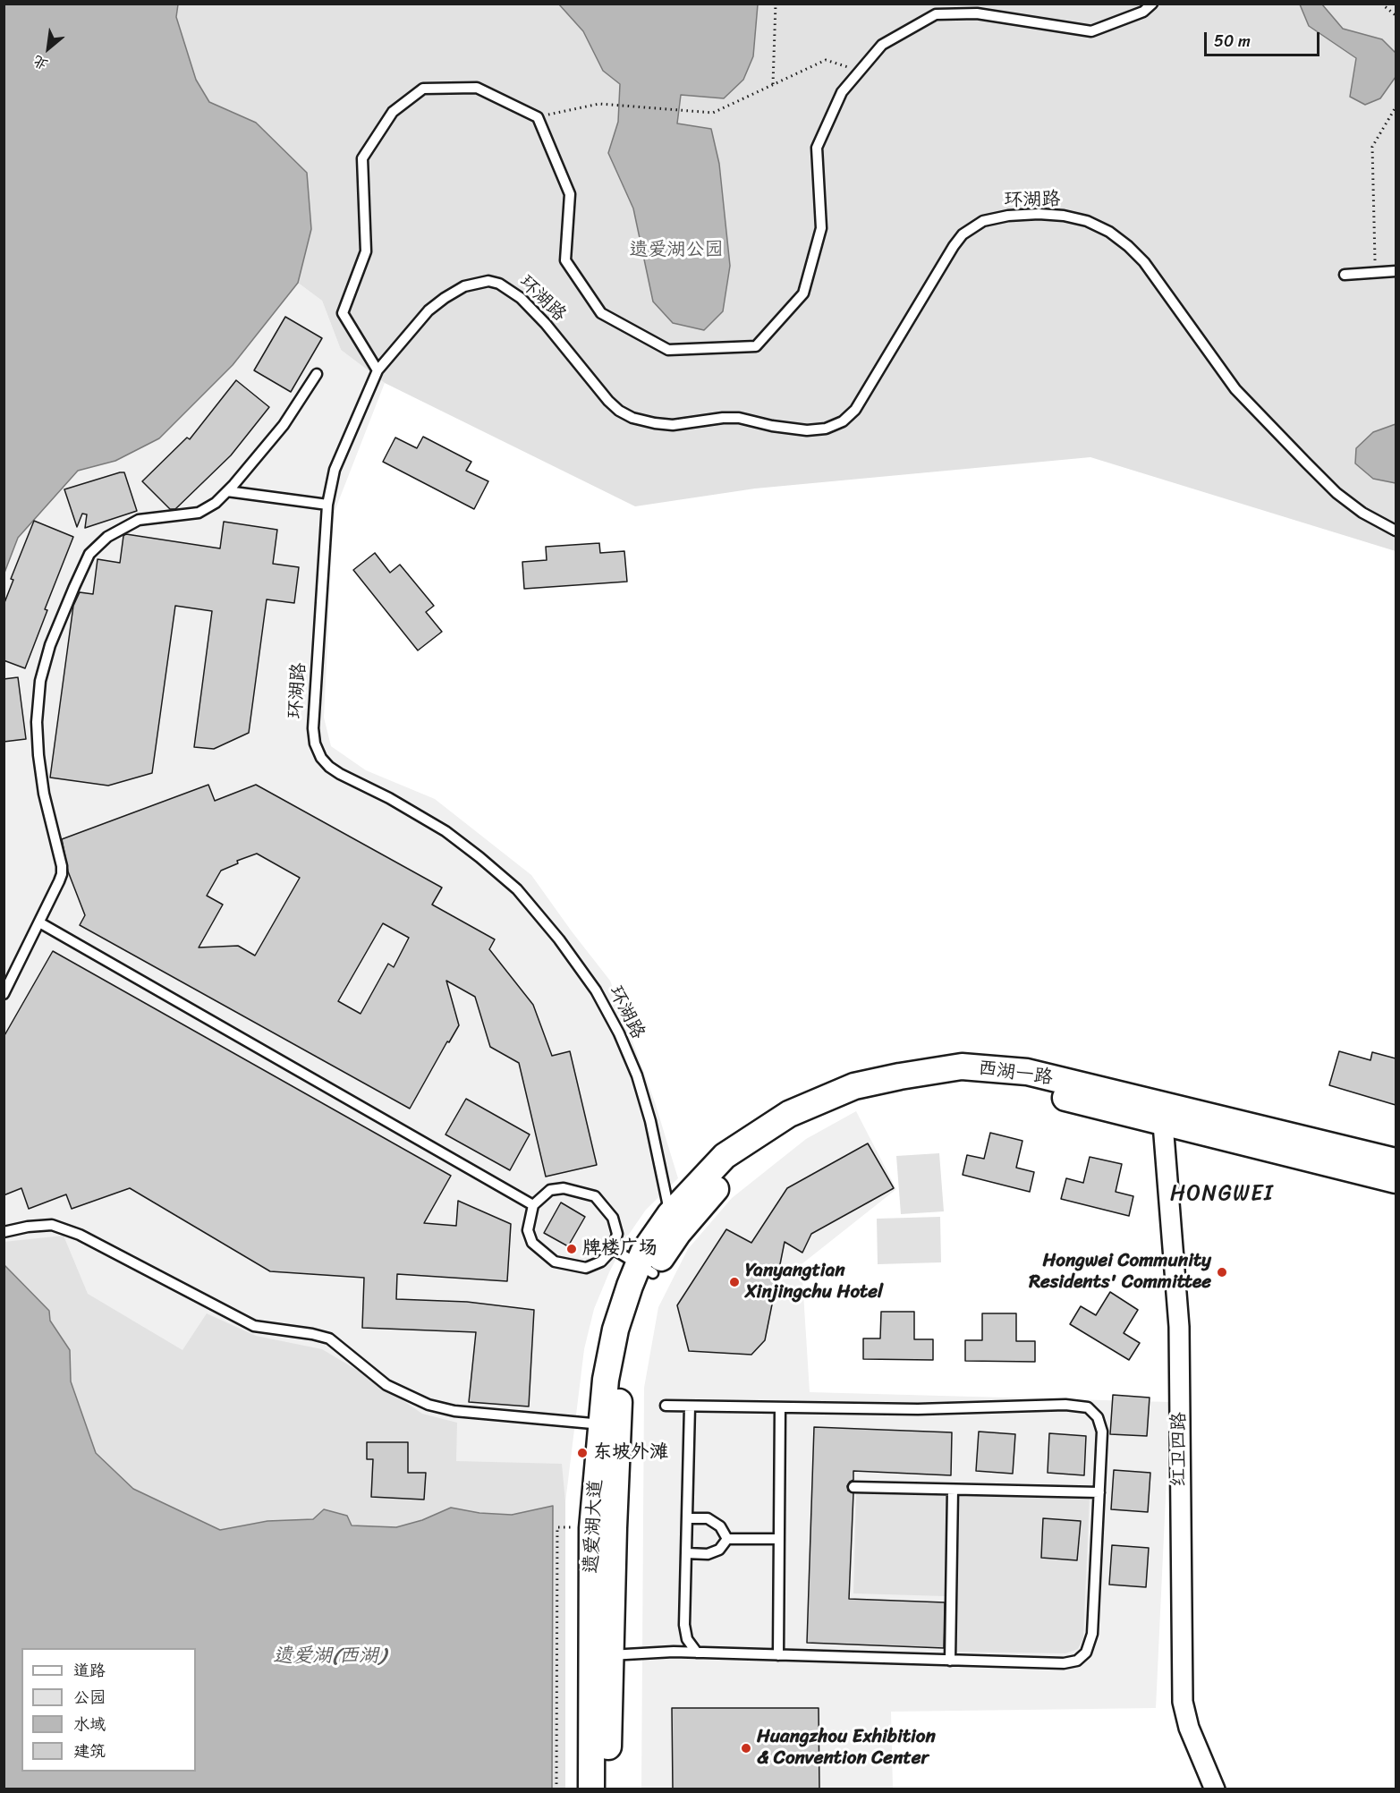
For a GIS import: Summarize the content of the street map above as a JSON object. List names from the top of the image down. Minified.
{"streets":{"main road":["西湖一路","遗爱湖大道"],"street":["红卫四路"],"lane":["环湖路"]},"crossings":[["环湖路","西湖一路"],["环湖路","遗爱湖大道"],["西湖一路","红卫四路"],["西湖一路","遗爱湖大道"]],"districts":["HONGWEI"],"water":["遗爱湖(西湖)"],"parks":["遗爱湖公园"],"places":["牌楼广场","Hongwei Community Residents' Committee","Yanyangtian Xinjingchu Hotel","东坡外滩","Huangzhou Exhibition & Convention Center"],"legend":["道路","公园","水域","建筑"],"scale_bar":"50 m","north":"bottom left"}
